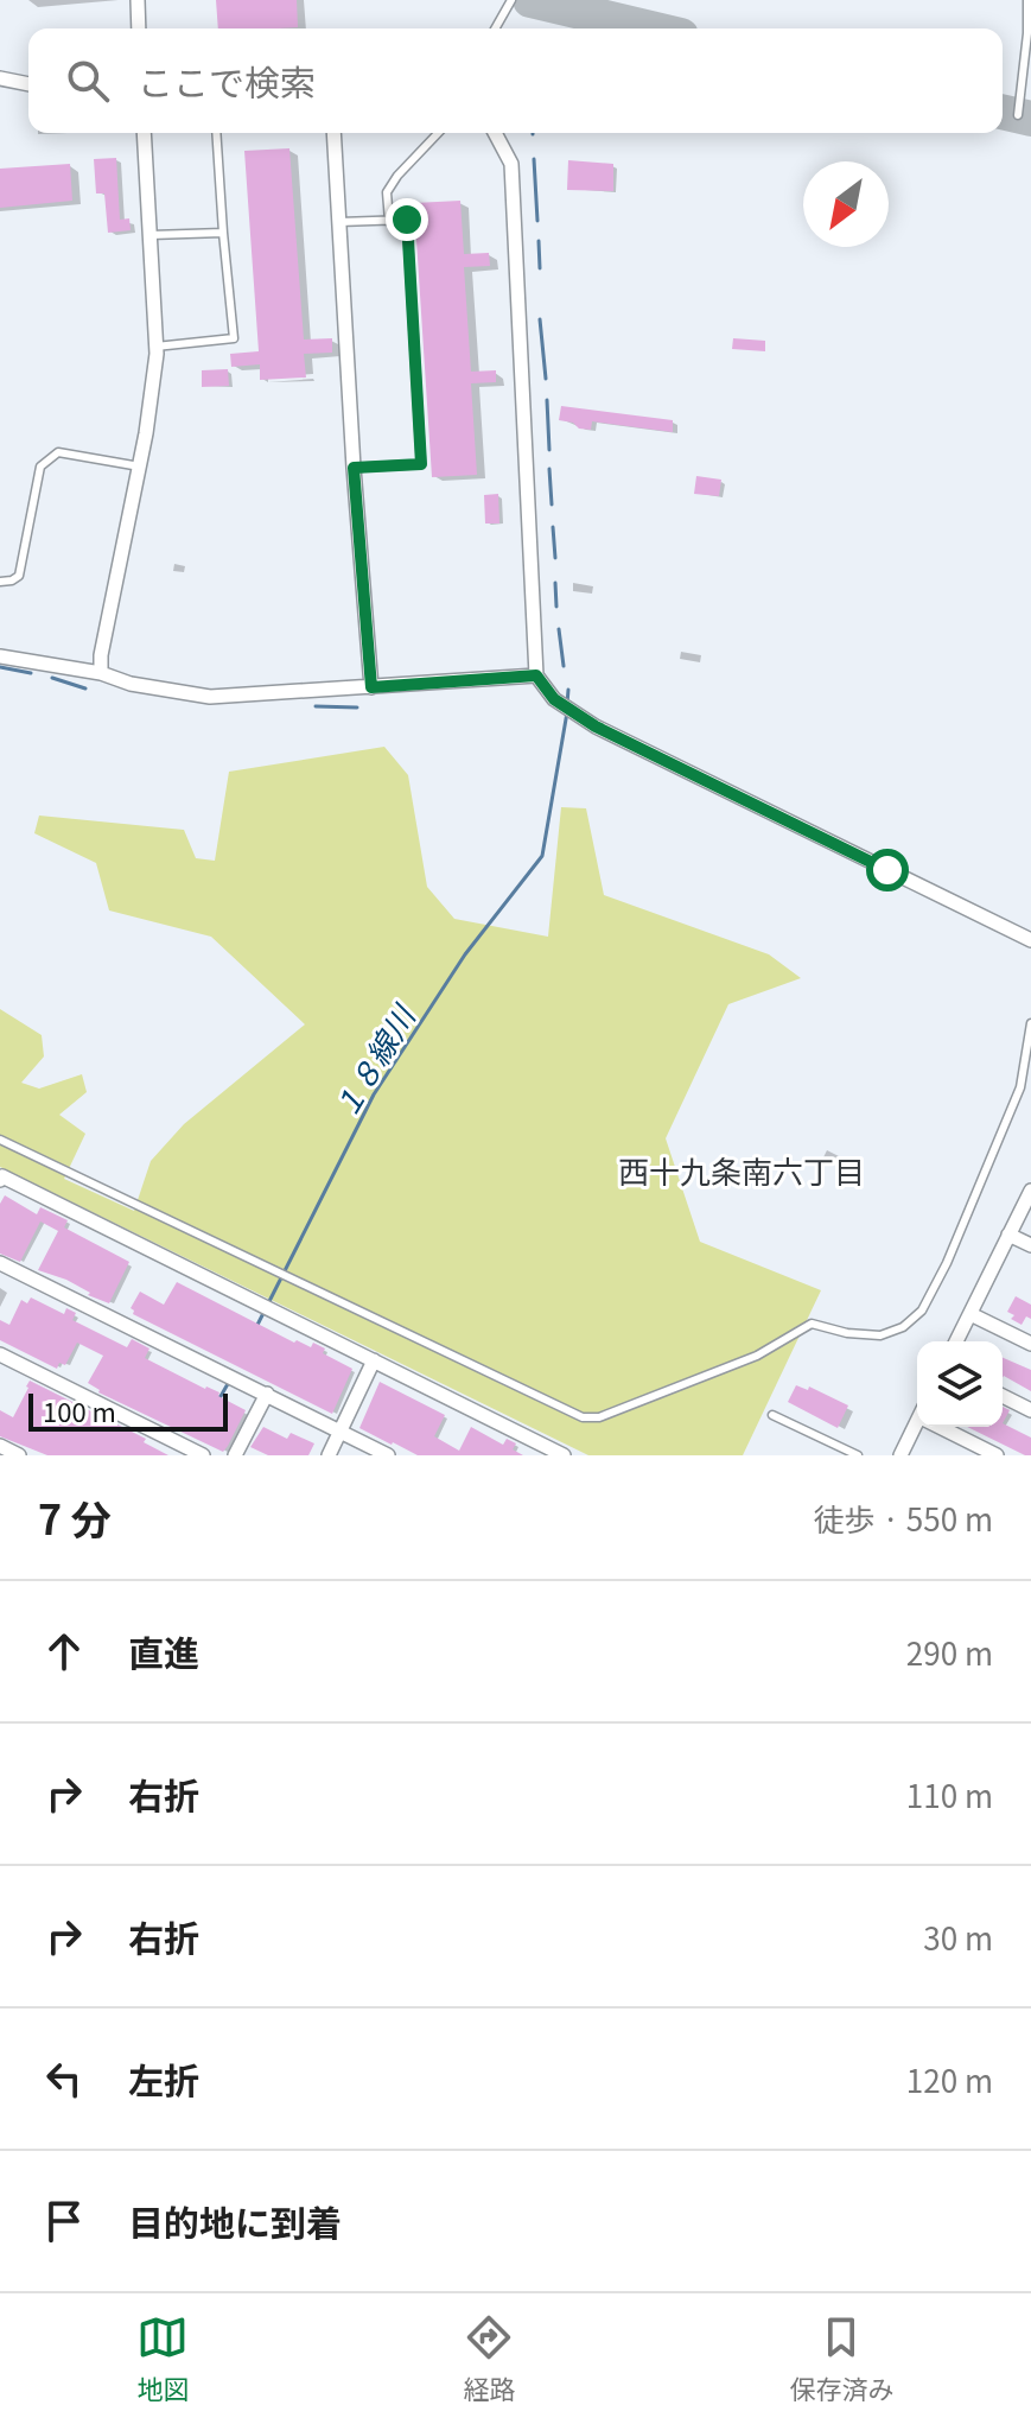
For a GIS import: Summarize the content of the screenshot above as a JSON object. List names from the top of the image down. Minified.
{"districts":["西十九条南六丁目"],"water":["１８線川"],"scale_bar":"100 m","north":"bottom left","page":{"search":"ここで検索","scale":"100 m","heading":["7 分","徒歩 · 550 m"],"list":[["直進","290 m"],["右折","110 m"],["右折","30 m"],["左折","120 m"],"目的地に到着"],"nav":["地図","経路","保存済み"]}}
